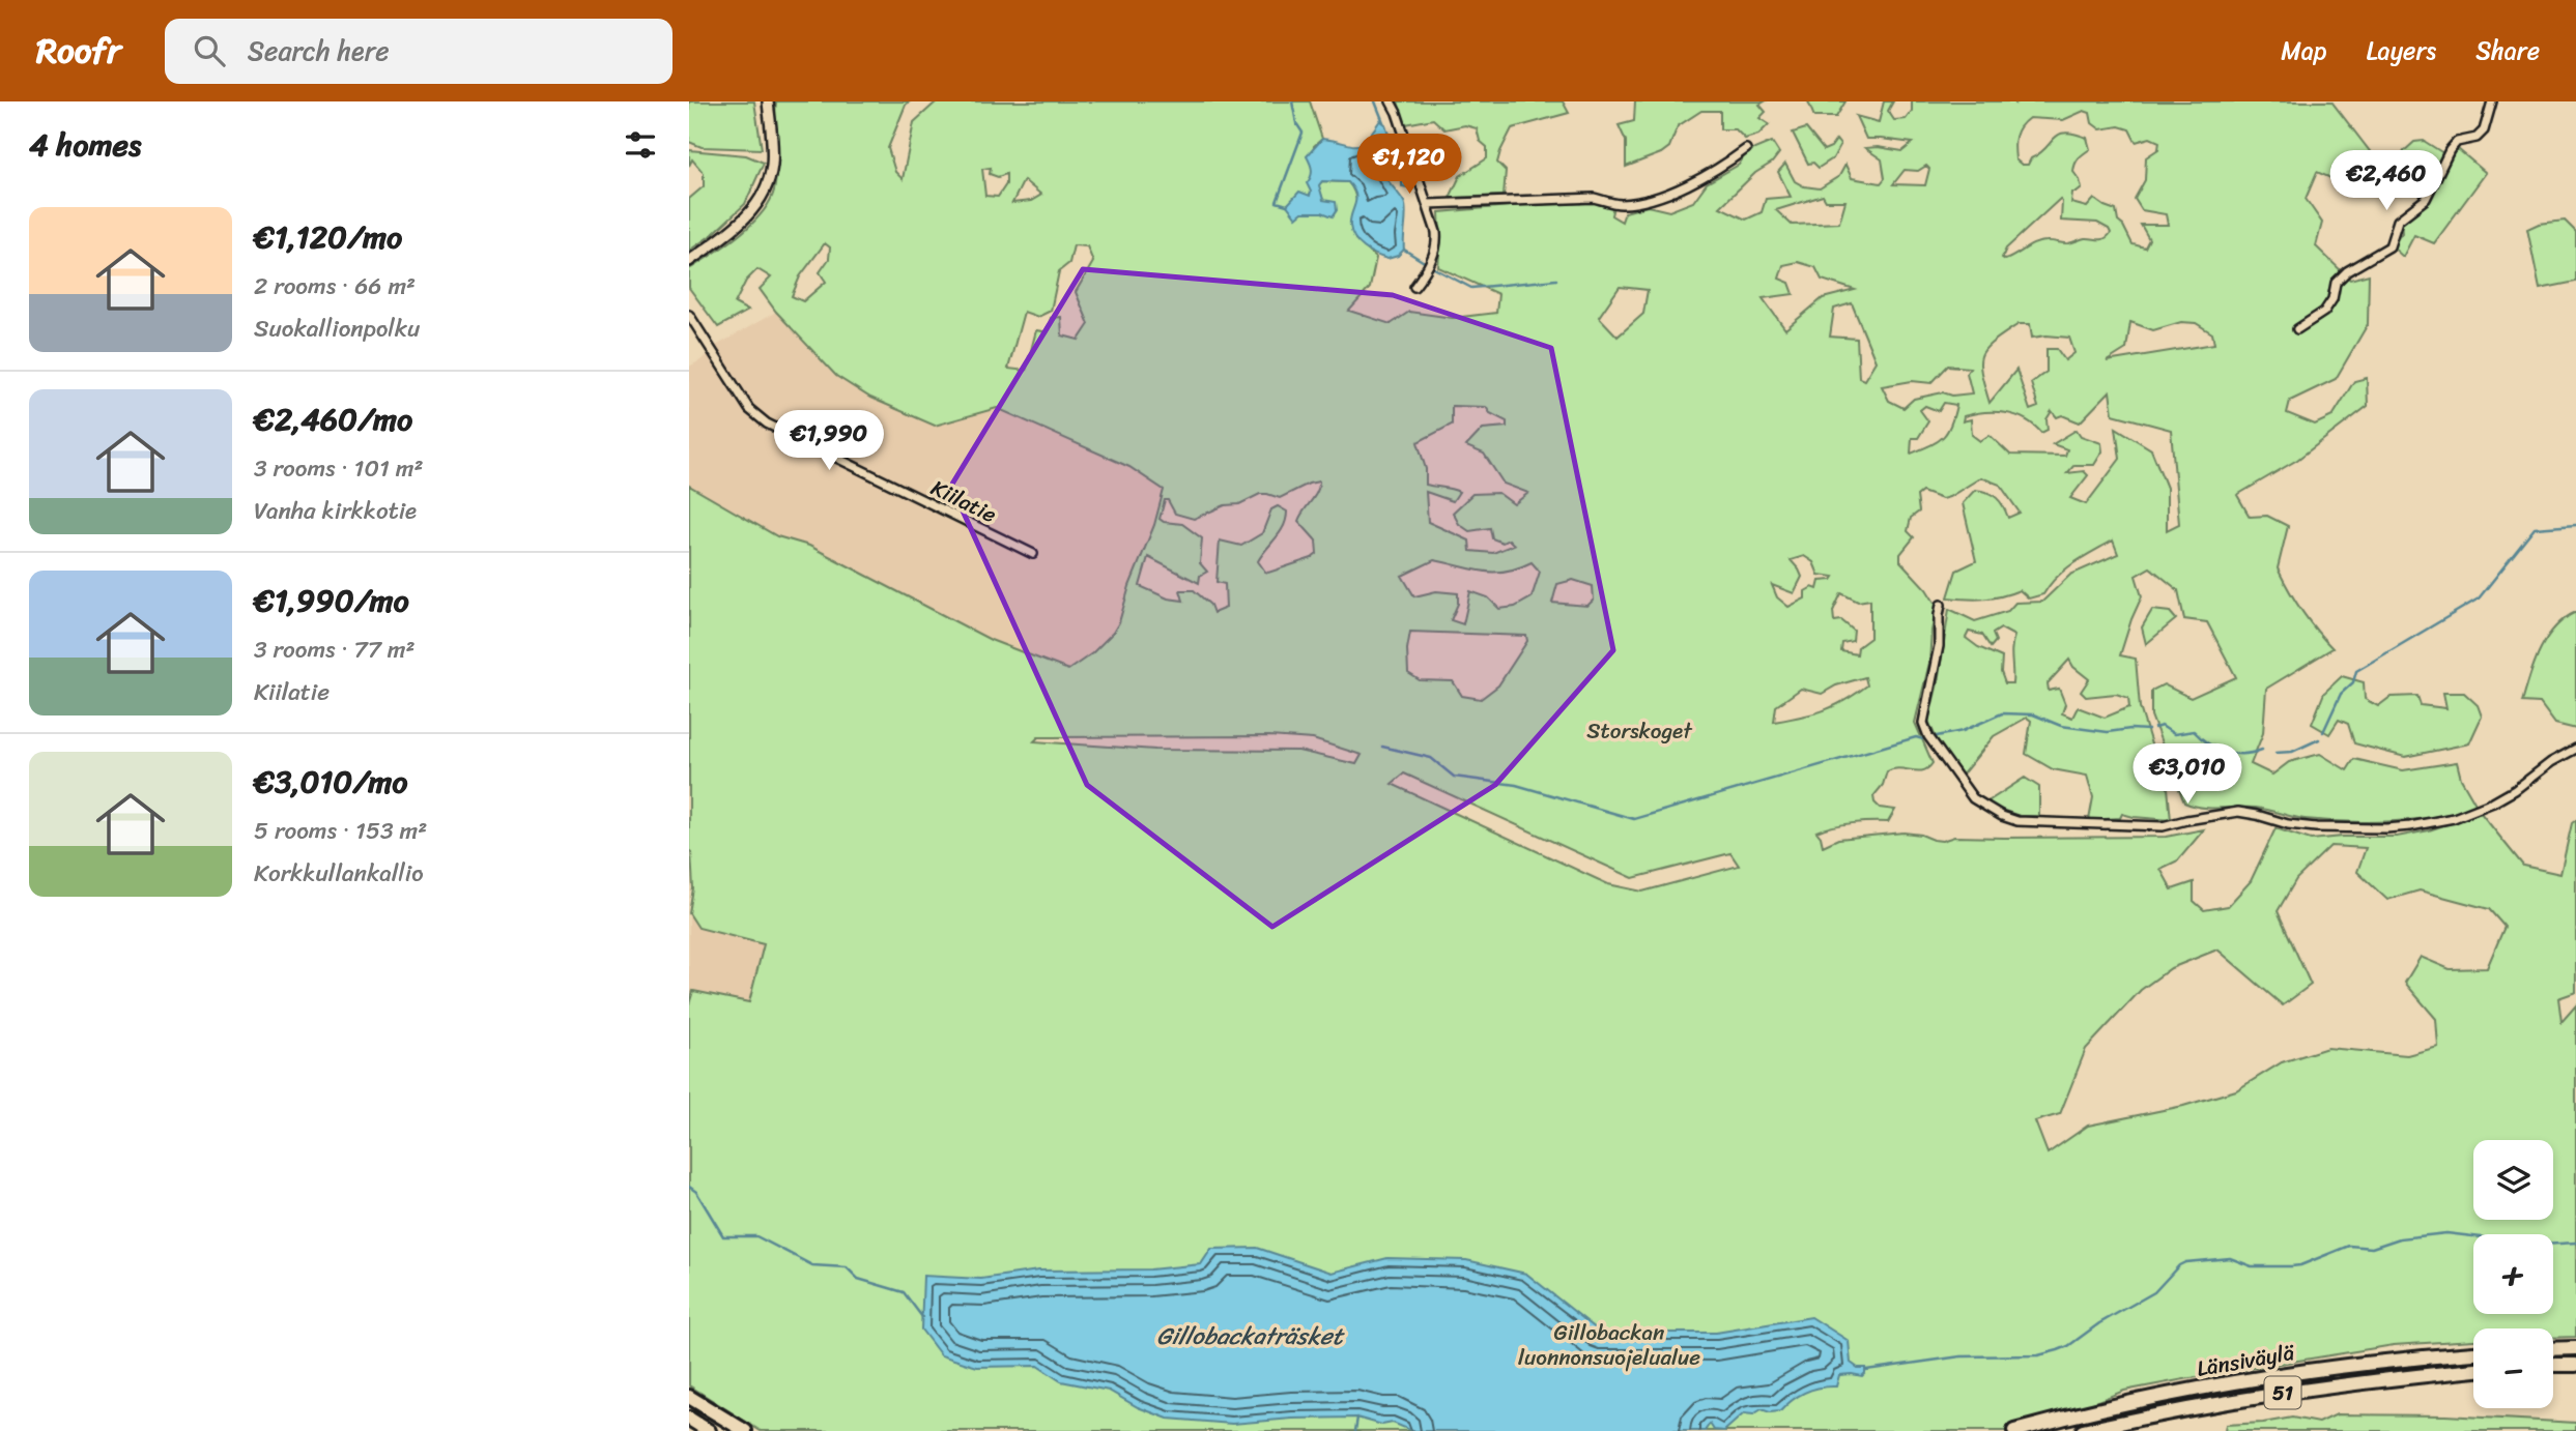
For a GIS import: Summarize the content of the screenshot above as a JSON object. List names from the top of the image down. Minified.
{"streets":{"highway":["Länsiväylä","51"],"street":["Kiilatie"]},"water":["Gillobackaträsket"],"parks":["Storskoget","Gillobackan luonnonsuojelualue"],"page":{"header":"Roofr","search":"Search here","nav":["Map","Layers","Share"],"heading":"4 homes","price":["€1,120","€2,460","€1,990","€3,010"],"list":[{"name":"€1,120/mo","note":"2 rooms · 66 m² · Suokallionpolku"},{"name":"€2,460/mo","note":"3 rooms · 101 m² · Vanha kirkkotie"},{"name":"€1,990/mo","note":"3 rooms · 77 m² · Kiilatie"},{"name":"€3,010/mo","note":"5 rooms · 153 m² · Korkkullankallio"}],"map_buttons":["+","−"]}}
